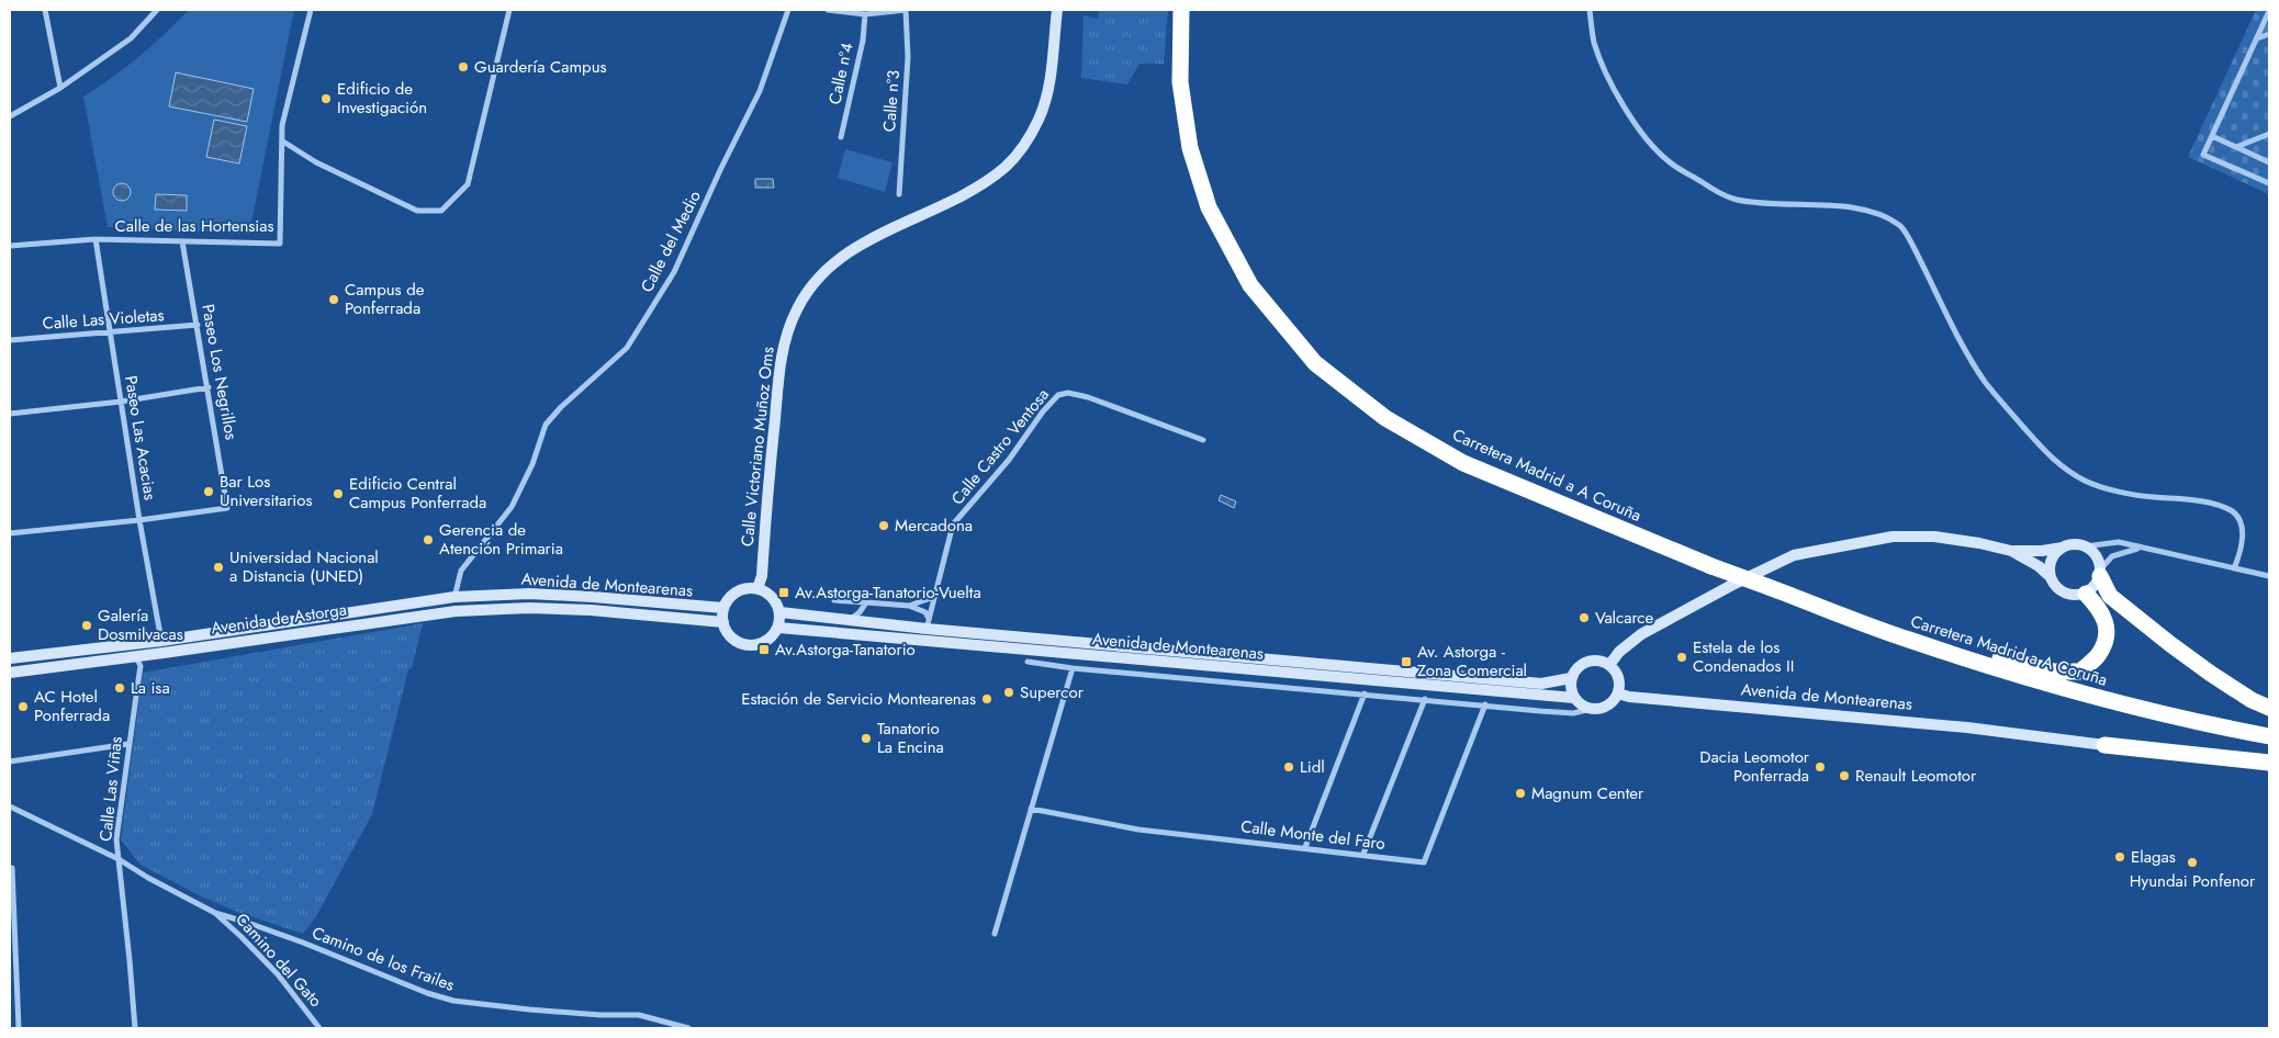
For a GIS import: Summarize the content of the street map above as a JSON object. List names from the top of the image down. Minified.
{"streets":{"highway":["Carretera Madrid a A Coruña"],"main road":["Calle Victoriano Muñoz Oms","Avenida de Montearenas","Avenida de Astorga"],"street":["Calle nº4","Calle nº3","Calle de las Hortensias","Calle del Medio","Calle Las Violetas","Paseo Los Negrillos","Paseo Las Acacias","Calle Castro Ventosa","Calle Las Viñas","Calle Monte del Faro","Camino de los Frailes","Camino del Gato"]},"crossings":[["Calle de las Hortensias","Paseo Los Negrillos"],["Calle de las Hortensias","Paseo Las Acacias"],["Calle del Medio","Avenida de Montearenas"],["Calle del Medio","Avenida de Astorga"],["Calle Las Violetas","Paseo Los Negrillos"],["Calle Las Violetas","Paseo Las Acacias"],["Paseo Los Negrillos","Paseo Las Acacias"],["Paseo Las Acacias","Avenida de Astorga"],["Calle Victoriano Muñoz Oms","Avenida de Montearenas"],["Calle Castro Ventosa","Avenida de Montearenas"],["Avenida de Montearenas","Avenida de Astorga"],["Avenida de Astorga","Calle Las Viñas"],["Calle Las Viñas","Camino de los Frailes"],["Camino de los Frailes","Camino del Gato"]],"places":{"other":["Guardería Campus","Edificio de Investigación","Campus de Ponferrada","Bar Los Universitarios","Edificio Central Campus Ponferrada","Mercadona","Gerencia de Atención Primaria","Universidad Nacional a Distancia (UNED)","Valcarce","Galería Dosmilvacas","Estela de los Condenados II","La isa","Supercor","Estación de Servicio Montearenas","AC Hotel Ponferrada","Tanatorio La Encina","Lidl","Dacia Leomotor Ponferrada","Renault Leomotor","Magnum Center","Elagas","Hyundai Ponfenor"],"transit":["Av.Astorga-Tanatorio-Vuelta","Av.Astorga-Tanatorio","Av. Astorga - Zona Comercial"]}}
